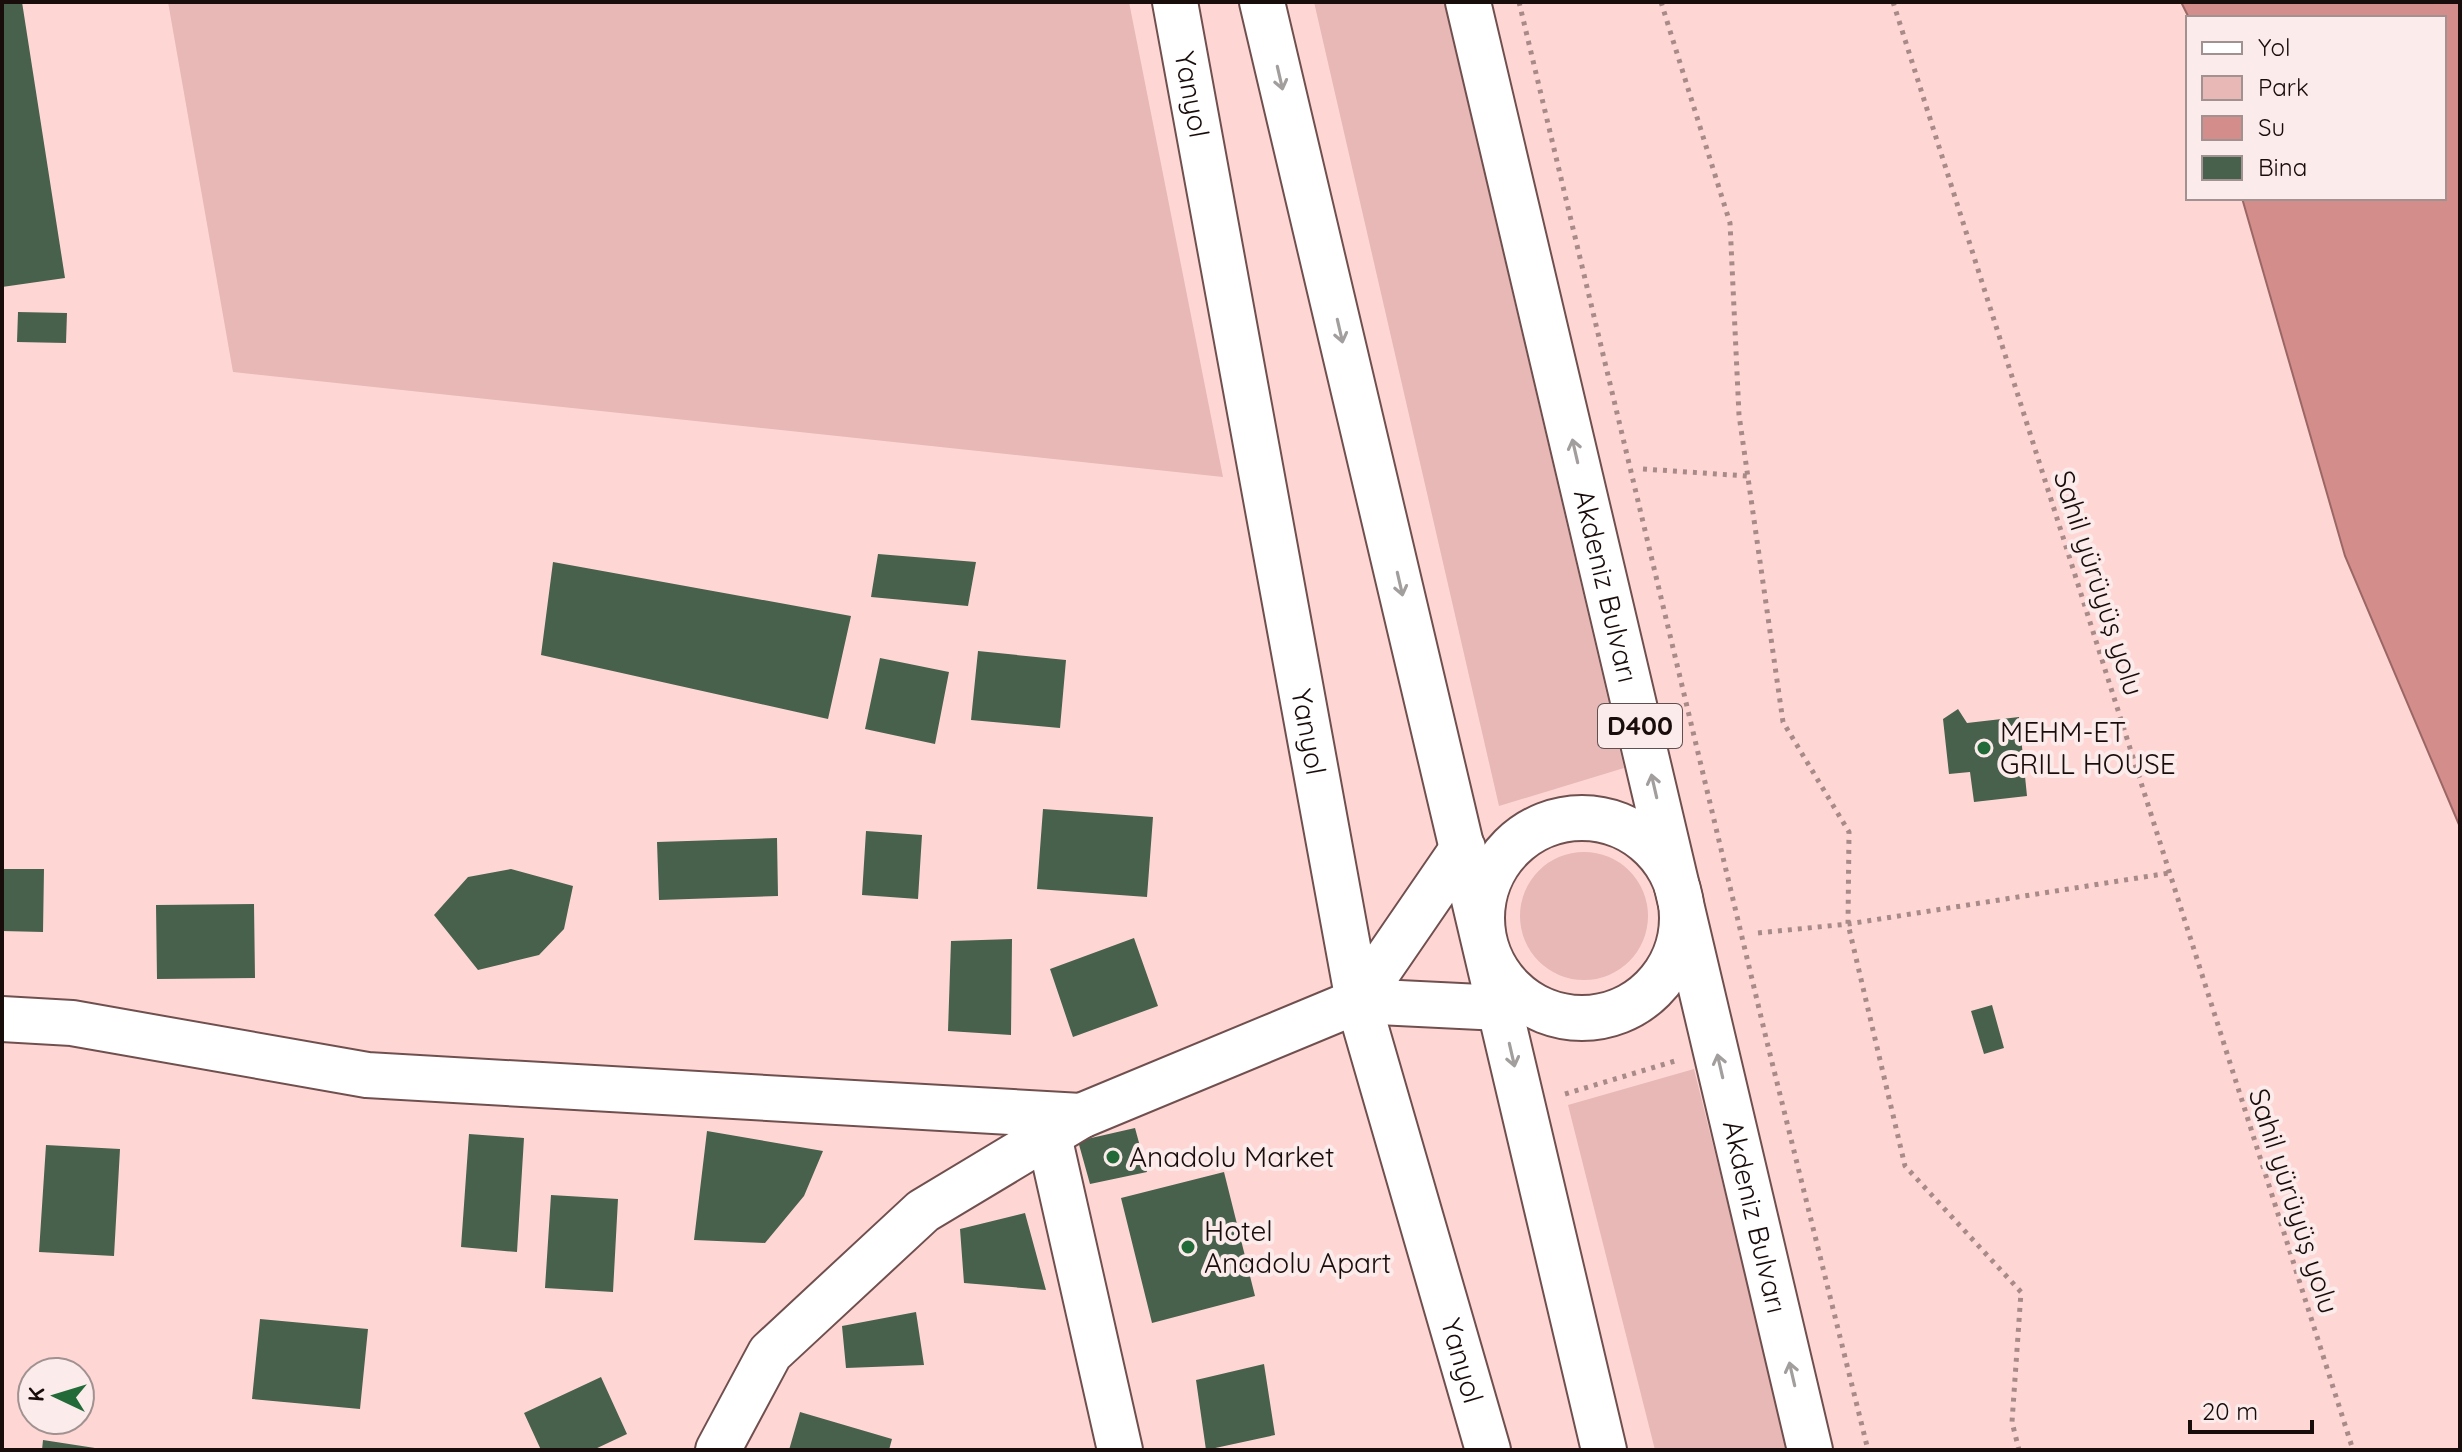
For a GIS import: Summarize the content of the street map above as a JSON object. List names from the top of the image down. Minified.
{"streets":{"main road":["Yanyol","Akdeniz Bulvarı","D400"],"path":["Sahil yürüyüş yolu"]},"places":["MEHM-ET GRILL HOUSE","Anadolu Market","Hotel Anadolu Apart"],"legend":["Yol","Park","Su","Bina"],"scale_bar":"20 m","north":"left"}
